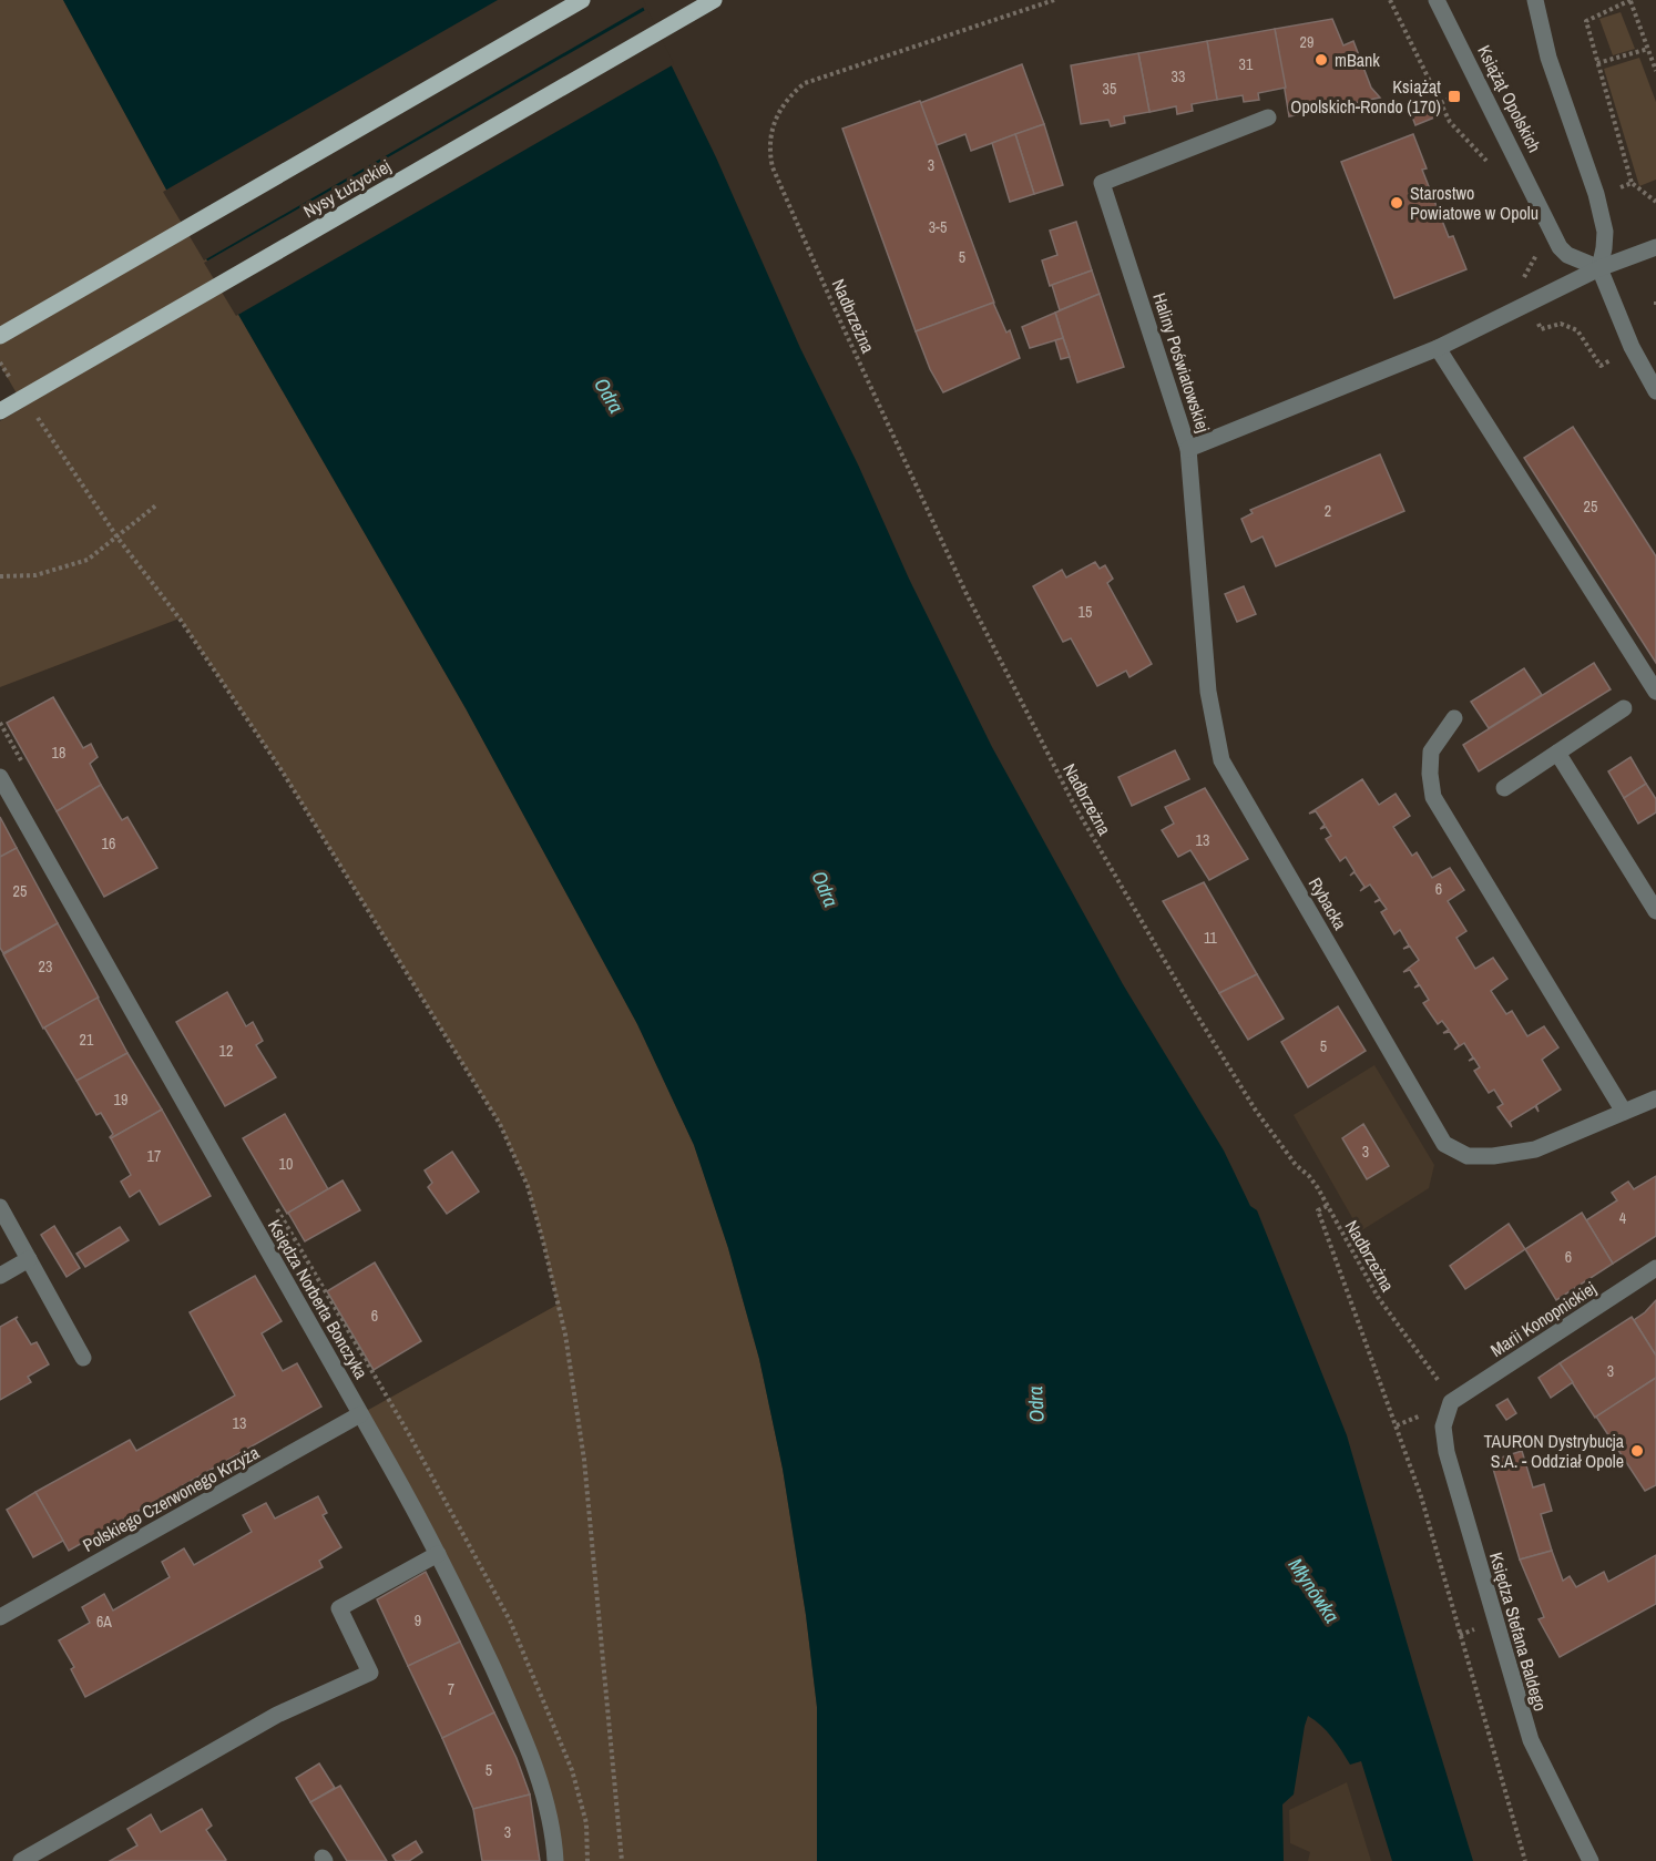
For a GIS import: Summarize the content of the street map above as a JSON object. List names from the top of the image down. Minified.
{"streets":{"main road":["Nysy Łużyckiej"],"street":["Książąt Opolskich","Haliny Poświatowskiej","Rybacka","Księdza Norberta Bonczyka","Marii Konopnickiej","Polskiego Czerwonego Krzyża","Księdza Stefana Baldego"],"path":["Nadbrzeżna"]},"crossings":[["Książąt Opolskich","Haliny Poświatowskiej"],["Nadbrzeżna","Marii Konopnickiej"],["Nadbrzeżna","Księdza Stefana Baldego"],["Haliny Poświatowskiej","Rybacka"],["Księdza Norberta Bonczyka","Polskiego Czerwonego Krzyża"],["Marii Konopnickiej","Księdza Stefana Baldego"]],"water":["Odra","Młynówka"],"places":{"other":["mBank","Starostwo Powiatowe w Opolu","TAURON Dystrybucja S.A. - Oddział Opole"],"transit":["Książąt Opolskich-Rondo (170)"]},"house_numbers":["29","31","33","35","3","3-5","5","25","2","15","18","13","16","6","25","11","23","21","5","12","19","3","17","10","4","6","6","3","13","9","6A","7","5","3"]}
